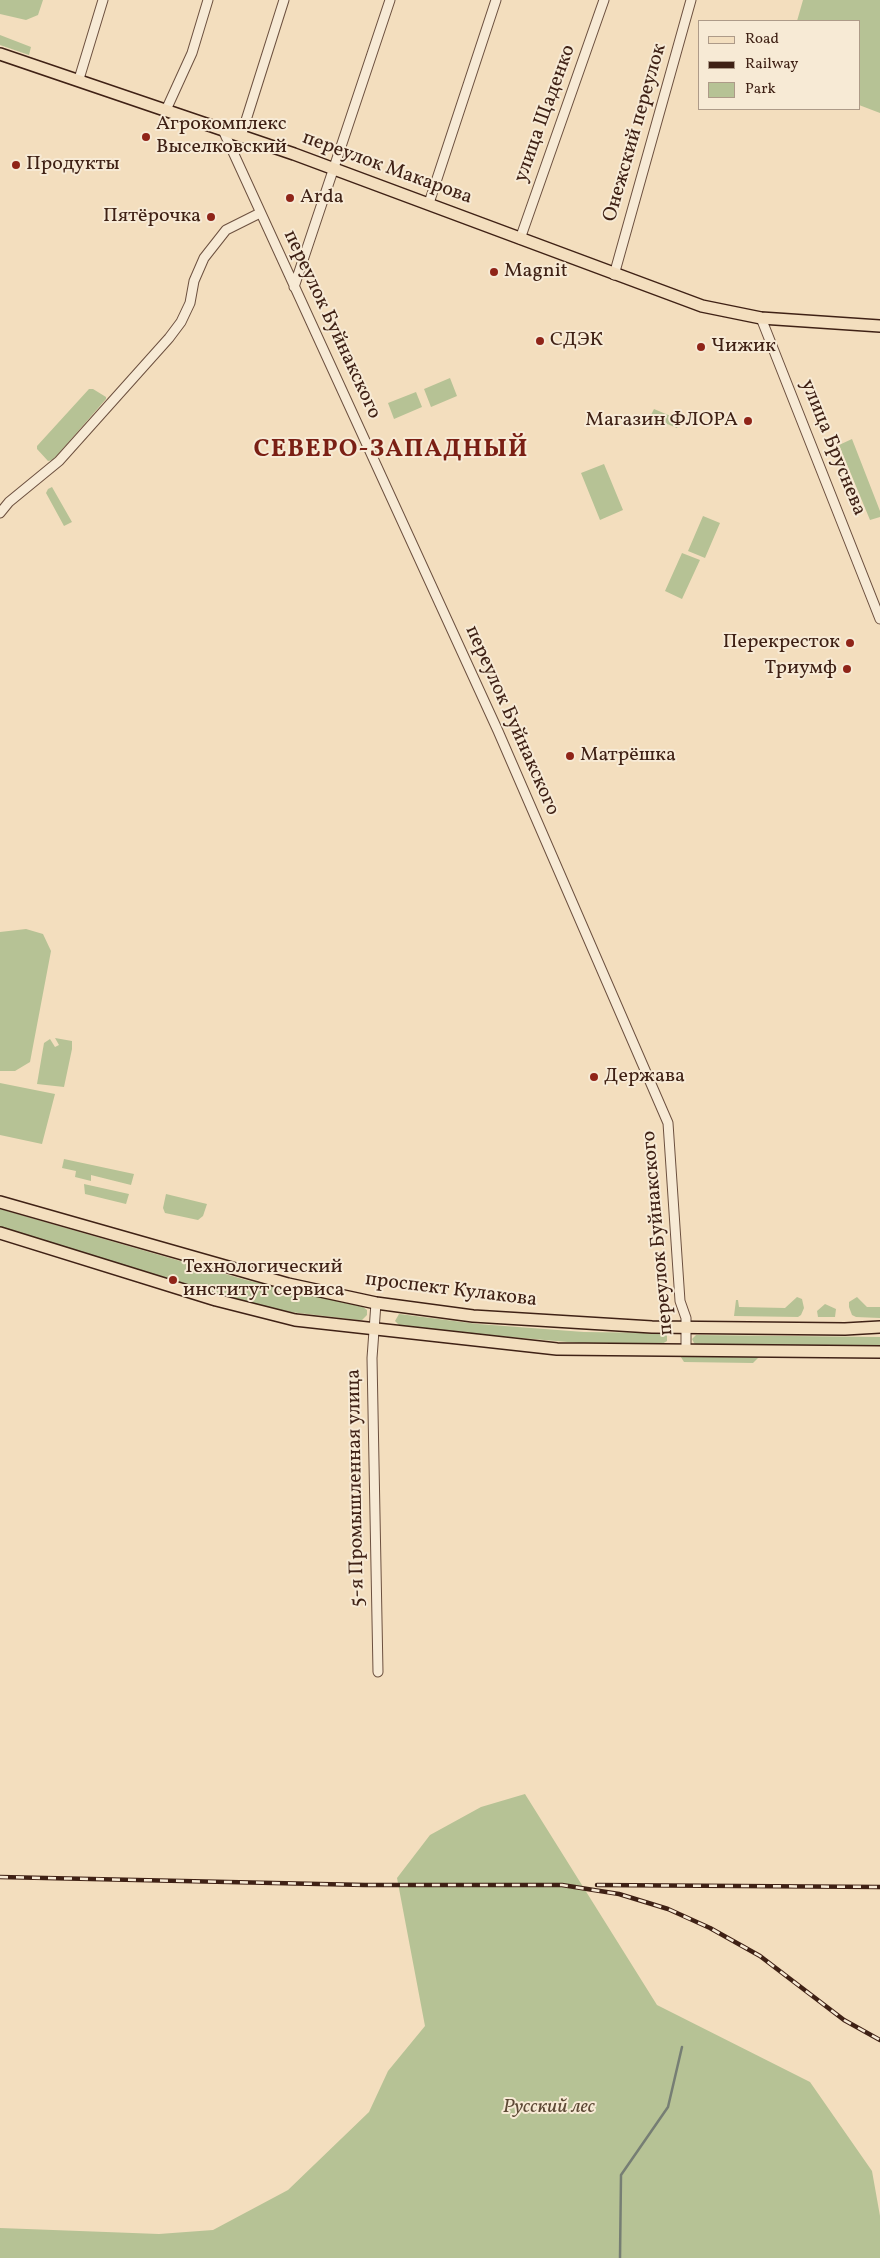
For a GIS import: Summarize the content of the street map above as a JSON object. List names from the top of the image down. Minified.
{"streets":{"main road":["переулок Макарова","проспект Кулакова"],"street":["улица Щаденко","Онежский переулок","переулок Буйнакского","улица Бруснева","5-я Промышленная улица"]},"crossings":[["улица Щаденко","переулок Макарова"],["Онежский переулок","переулок Макарова"],["переулок Макарова","переулок Буйнакского"],["переулок Макарова","улица Бруснева"],["переулок Буйнакского","проспект Кулакова"],["проспект Кулакова","5-я Промышленная улица"]],"districts":["СЕВЕРО-ЗАПАДНЫЙ"],"parks":["Русский лес"],"places":["Агрокомплекс Выселковский","Продукты","Arda","Пятёрочка","Magnit","СДЭК","Чижик","Магазин ФЛОРА","Перекресток","Триумф","Матрёшка","Держава","Технологический институт сервиса"],"legend":["Road","Railway","Park"]}
